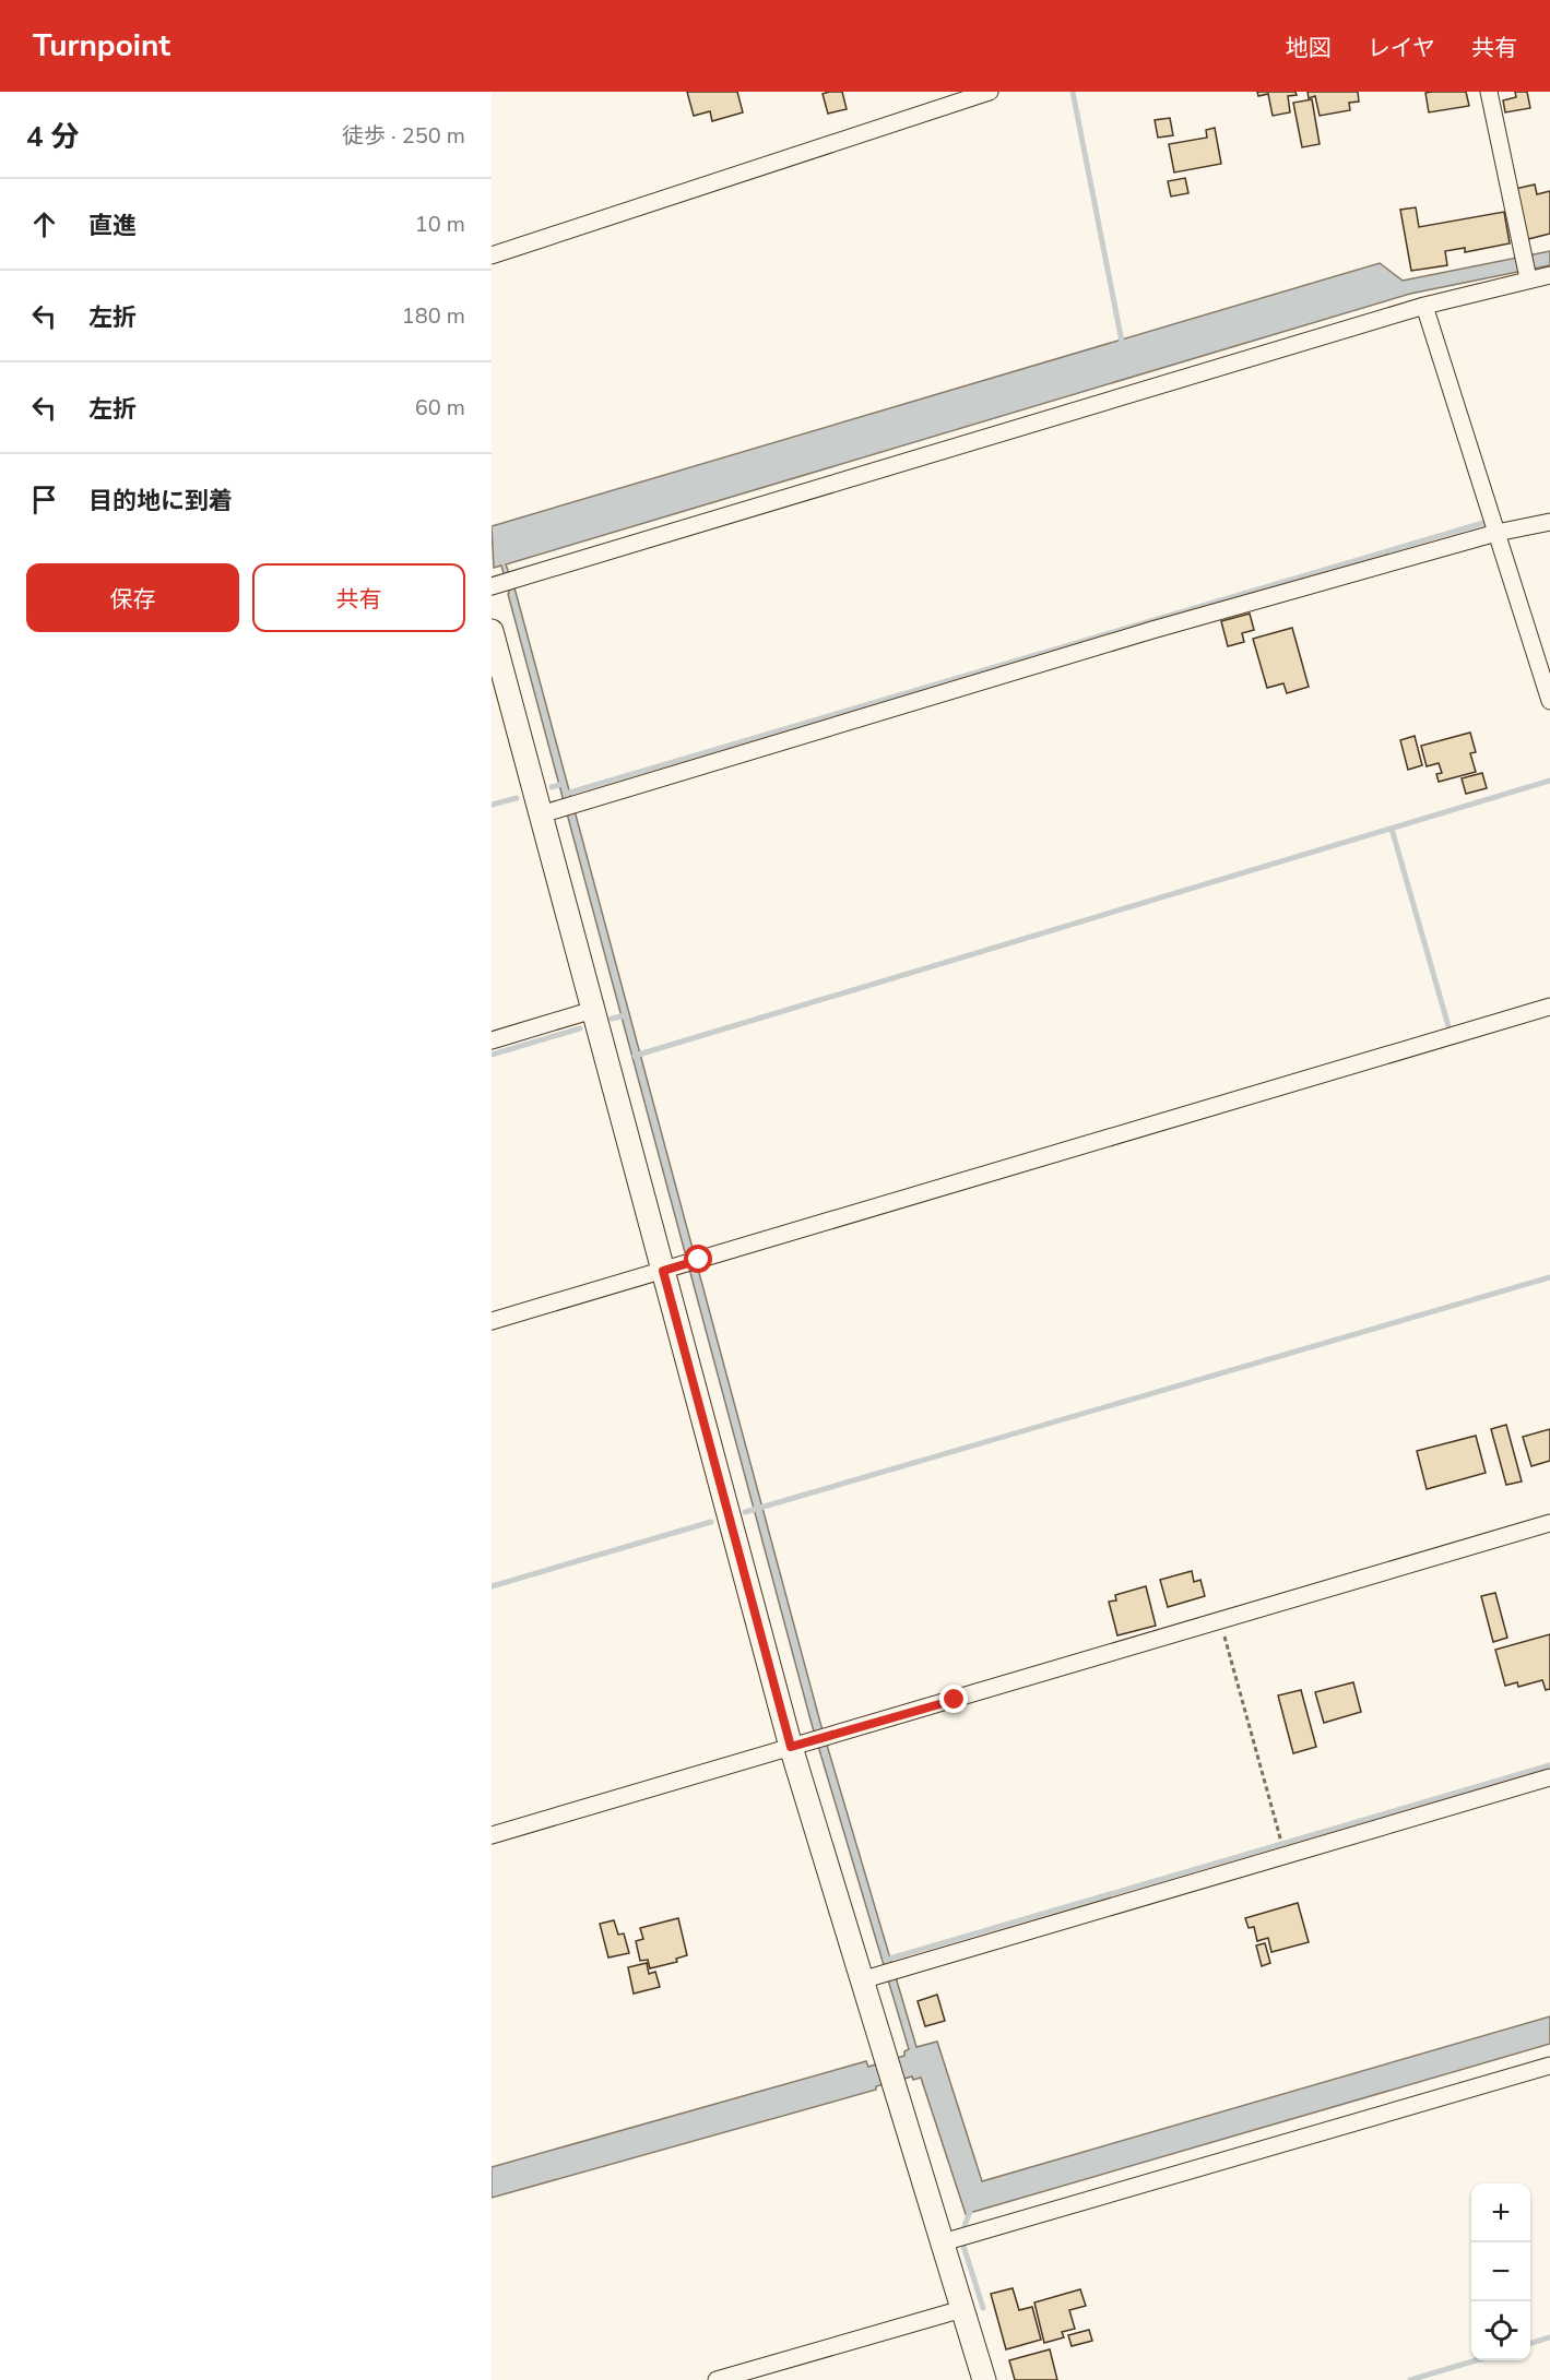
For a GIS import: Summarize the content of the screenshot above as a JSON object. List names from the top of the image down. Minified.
{"page":{"header":"Turnpoint","nav":["地図","レイヤ","共有"],"heading":["4 分","徒歩 · 250 m"],"list":[["直進","10 m"],["左折","180 m"],["左折","60 m"],"目的地に到着"],"buttons":["保存","共有"],"map_buttons":["+","−"]}}
